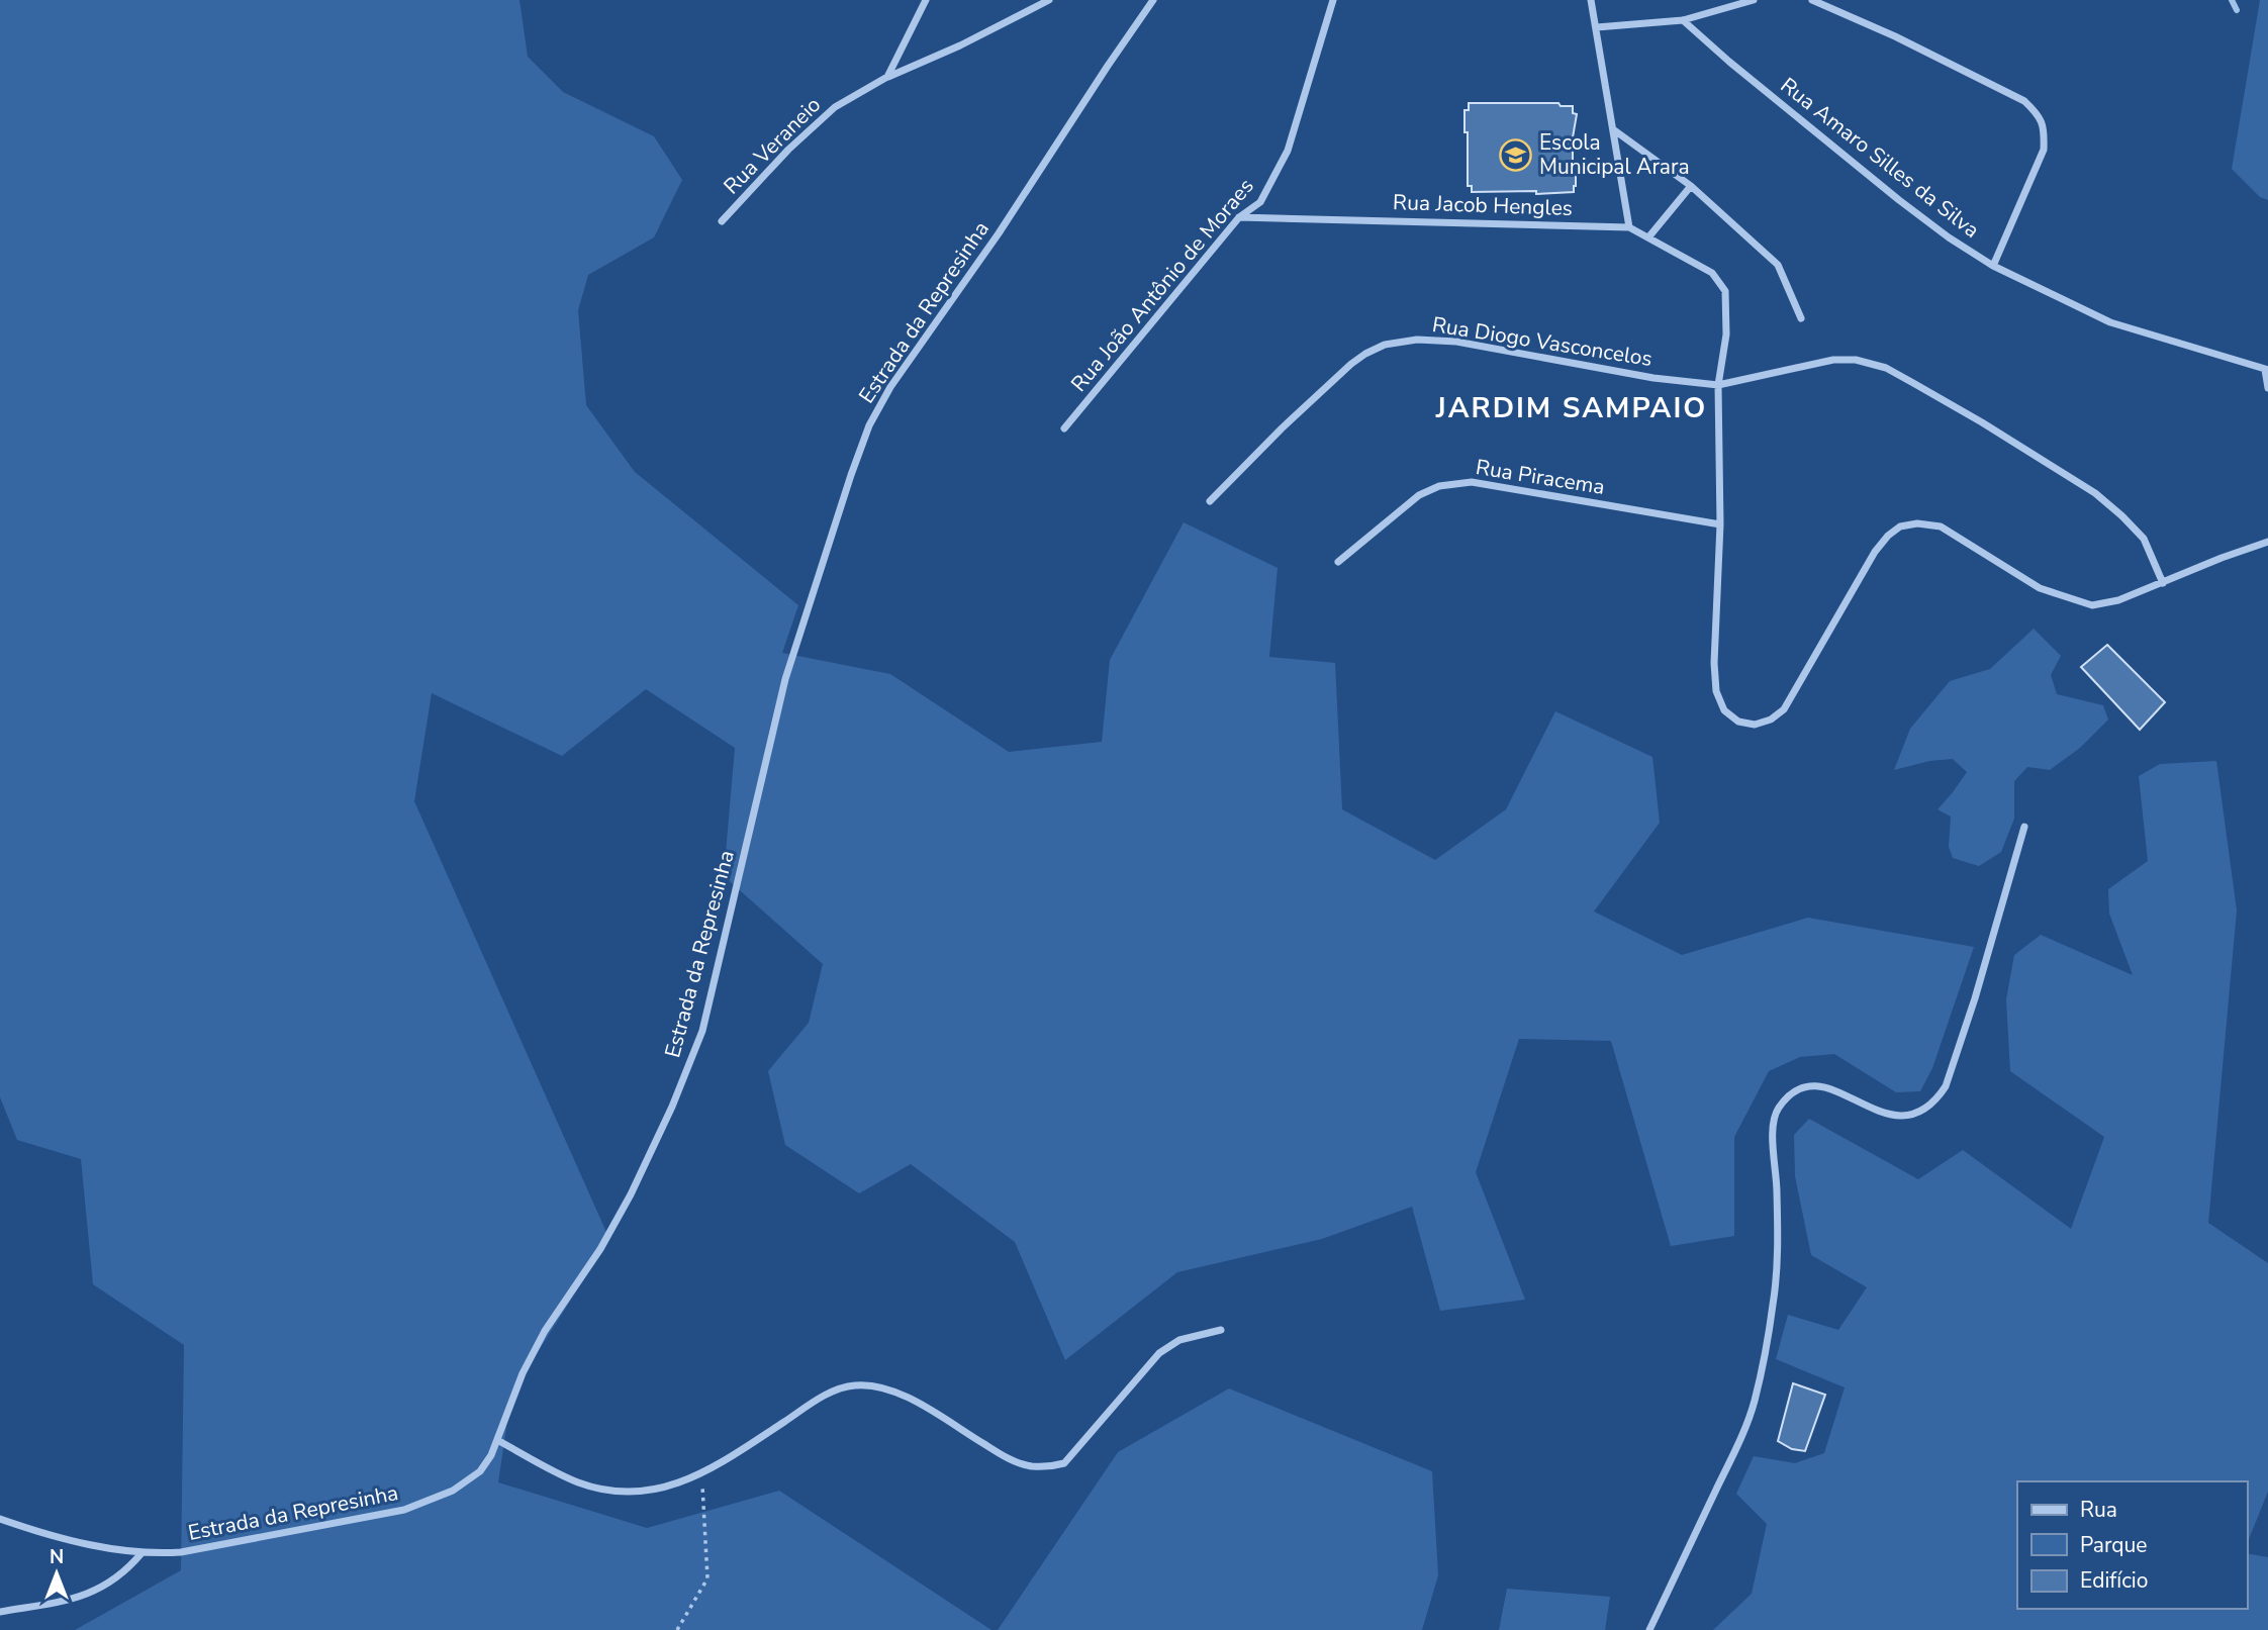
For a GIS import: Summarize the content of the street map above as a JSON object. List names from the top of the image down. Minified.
{"streets":{"street":["Rua Veraneio","Rua Amaro Silles da Silva","Rua Jacob Hengles","Rua João Antônio de Moraes","Estrada da Represinha","Rua Diogo Vasconcelos","Rua Piracema"]},"crossings":[["Rua Jacob Hengles","Rua João Antônio de Moraes"],["Rua Jacob Hengles","Rua Diogo Vasconcelos"]],"districts":["JARDIM SAMPAIO"],"places":{"school or university":["Escola Municipal Arara"]},"legend":["Rua","Parque","Edifício"],"north":"top"}
